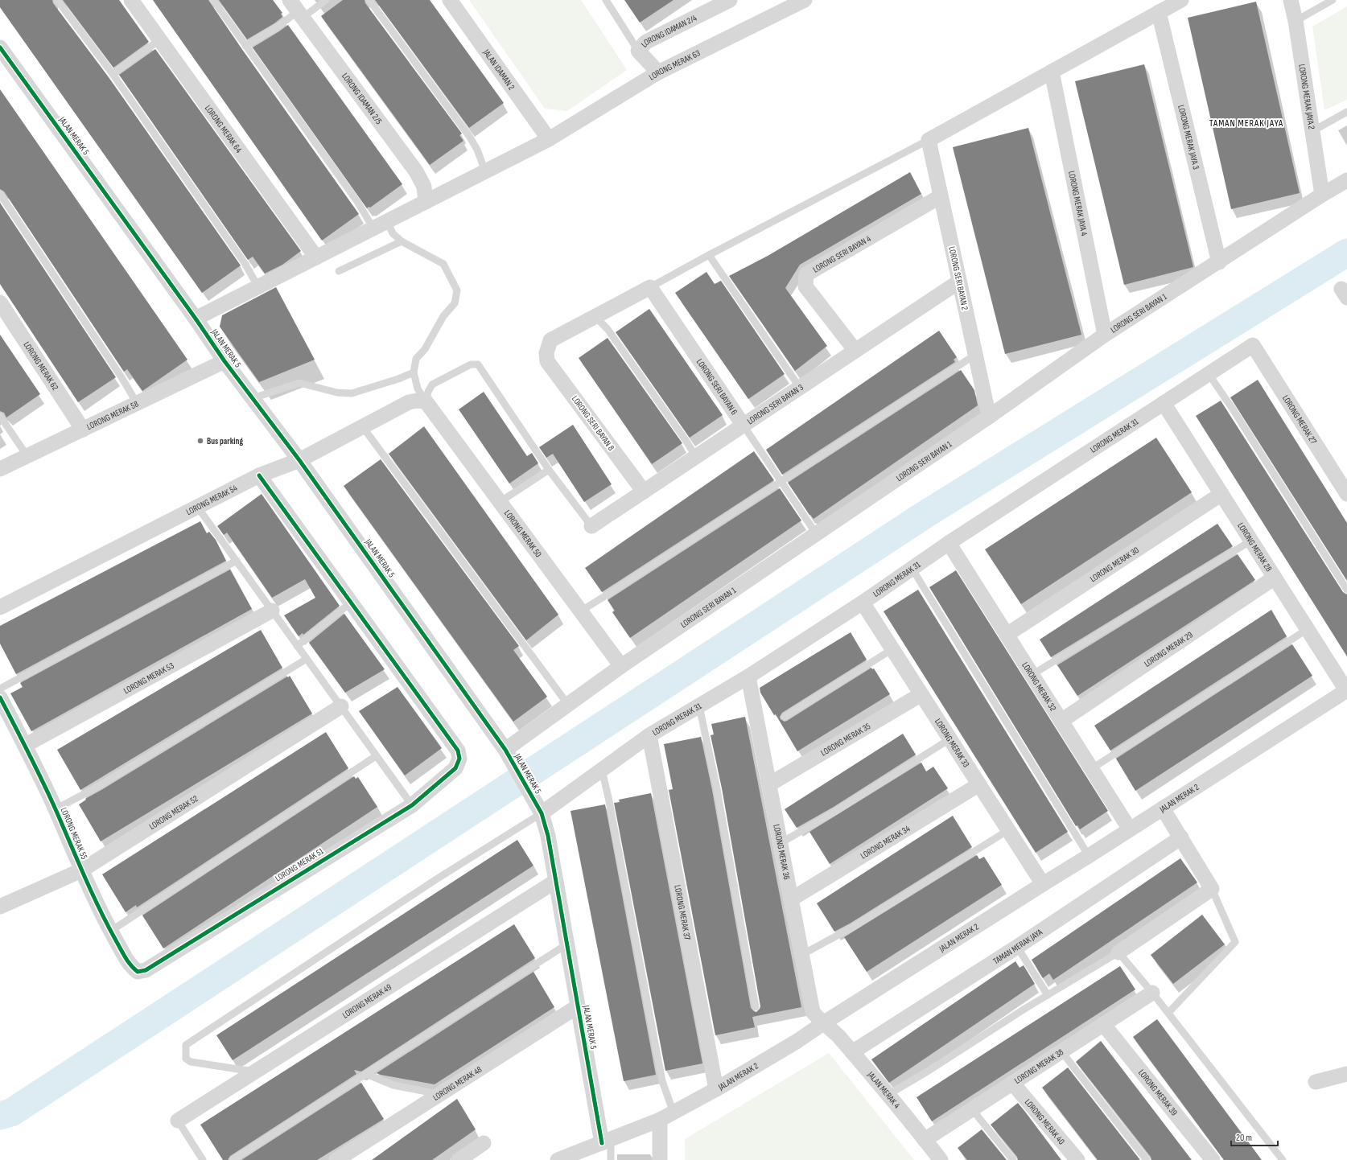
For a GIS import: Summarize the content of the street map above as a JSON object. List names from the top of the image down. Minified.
{"streets":{"street":["LORONG IDAMAN 2/4","LORONG MERAK 63","JALAN IDAMAN 2","LORONG MERAK JAYA 2","LORONG IDAMAN 2/5","LORONG MERAK 64","JALAN MERAK 5","LORONG MERAK JAYA 3","LORONG MERAK JAYA 4","LORONG SERI BAYAN 4","LORONG SERI BAYAN 2","LORONG SERI BAYAN 1","LORONG MERAK 62","LORONG SERI BAYAN 6","LORONG SERI BAYAN 3","LORONG MERAK 58","LORONG MERAK 27","LORONG SERI BAYAN 8","LORONG MERAK 31","LORONG MERAK 54","LORONG MERAK 50","LORONG MERAK 28","LORONG MERAK 30","LORONG MERAK 29","LORONG MERAK 53","LORONG MERAK 32","LORONG MERAK 35","LORONG MERAK 33","JALAN MERAK 2","LORONG MERAK 52","LORONG MERAK 55","LORONG MERAK 34","LORONG MERAK 36","LORONG MERAK 51","LORONG MERAK 37","TAMAN MERAK JAYA","LORONG MERAK 49","LORONG MERAK 38","LORONG MERAK 48","JALAN MERAK 4","LORONG MERAK 39","LORONG MERAK 40"]},"crossings":[["LORONG IDAMAN 2/4","LORONG MERAK 63"],["LORONG MERAK 63","JALAN IDAMAN 2"],["LORONG MERAK 63","LORONG IDAMAN 2/5"],["LORONG MERAK 63","LORONG MERAK 64"],["LORONG MERAK 63","JALAN MERAK 5"],["LORONG MERAK JAYA 2","LORONG SERI BAYAN 1"],["JALAN MERAK 5","LORONG SERI BAYAN 1"],["JALAN MERAK 5","LORONG MERAK 58"],["JALAN MERAK 5","LORONG MERAK 31"],["JALAN MERAK 5","LORONG MERAK 54"],["JALAN MERAK 5","JALAN MERAK 2"],["JALAN MERAK 5","LORONG MERAK 49"],["JALAN MERAK 5","LORONG MERAK 48"],["LORONG MERAK JAYA 3","LORONG SERI BAYAN 1"],["LORONG MERAK JAYA 4","LORONG SERI BAYAN 1"],["LORONG SERI BAYAN 4","LORONG SERI BAYAN 2"],["LORONG SERI BAYAN 4","LORONG SERI BAYAN 3"],["LORONG SERI BAYAN 2","LORONG SERI BAYAN 1"],["LORONG SERI BAYAN 2","LORONG SERI BAYAN 3"],["LORONG SERI BAYAN 1","LORONG SERI BAYAN 6"],["LORONG SERI BAYAN 1","LORONG MERAK 50"],["LORONG MERAK 62","LORONG MERAK 58"],["LORONG SERI BAYAN 6","LORONG SERI BAYAN 3"],["LORONG SERI BAYAN 3","LORONG SERI BAYAN 8"],["LORONG MERAK 27","LORONG MERAK 31"],["LORONG MERAK 31","LORONG MERAK 28"],["LORONG MERAK 31","LORONG MERAK 32"],["LORONG MERAK 31","LORONG MERAK 33"],["LORONG MERAK 31","LORONG MERAK 36"],["LORONG MERAK 31","LORONG MERAK 37"],["LORONG MERAK 54","LORONG MERAK 50"],["LORONG MERAK 28","LORONG MERAK 30"],["LORONG MERAK 28","LORONG MERAK 29"],["LORONG MERAK 28","JALAN MERAK 2"],["LORONG MERAK 30","LORONG MERAK 32"],["LORONG MERAK 29","LORONG MERAK 32"],["LORONG MERAK 53","LORONG MERAK 55"],["LORONG MERAK 32","JALAN MERAK 2"],["LORONG MERAK 35","LORONG MERAK 33"],["LORONG MERAK 35","LORONG MERAK 36"],["LORONG MERAK 33","JALAN MERAK 2"],["LORONG MERAK 33","LORONG MERAK 34"],["JALAN MERAK 2","LORONG MERAK 36"],["JALAN MERAK 2","LORONG MERAK 37"],["JALAN MERAK 2","JALAN MERAK 4"],["LORONG MERAK 52","LORONG MERAK 55"],["LORONG MERAK 55","LORONG MERAK 51"],["LORONG MERAK 34","LORONG MERAK 36"],["LORONG MERAK 36","JALAN MERAK 4"],["TAMAN MERAK JAYA","JALAN MERAK 4"],["LORONG MERAK 38","JALAN MERAK 4"],["LORONG MERAK 38","LORONG MERAK 39"],["LORONG MERAK 38","LORONG MERAK 40"]],"districts":["TAMAN MERAK JAYA"],"places":["Bus parking"],"scale_bar":"20 m"}
